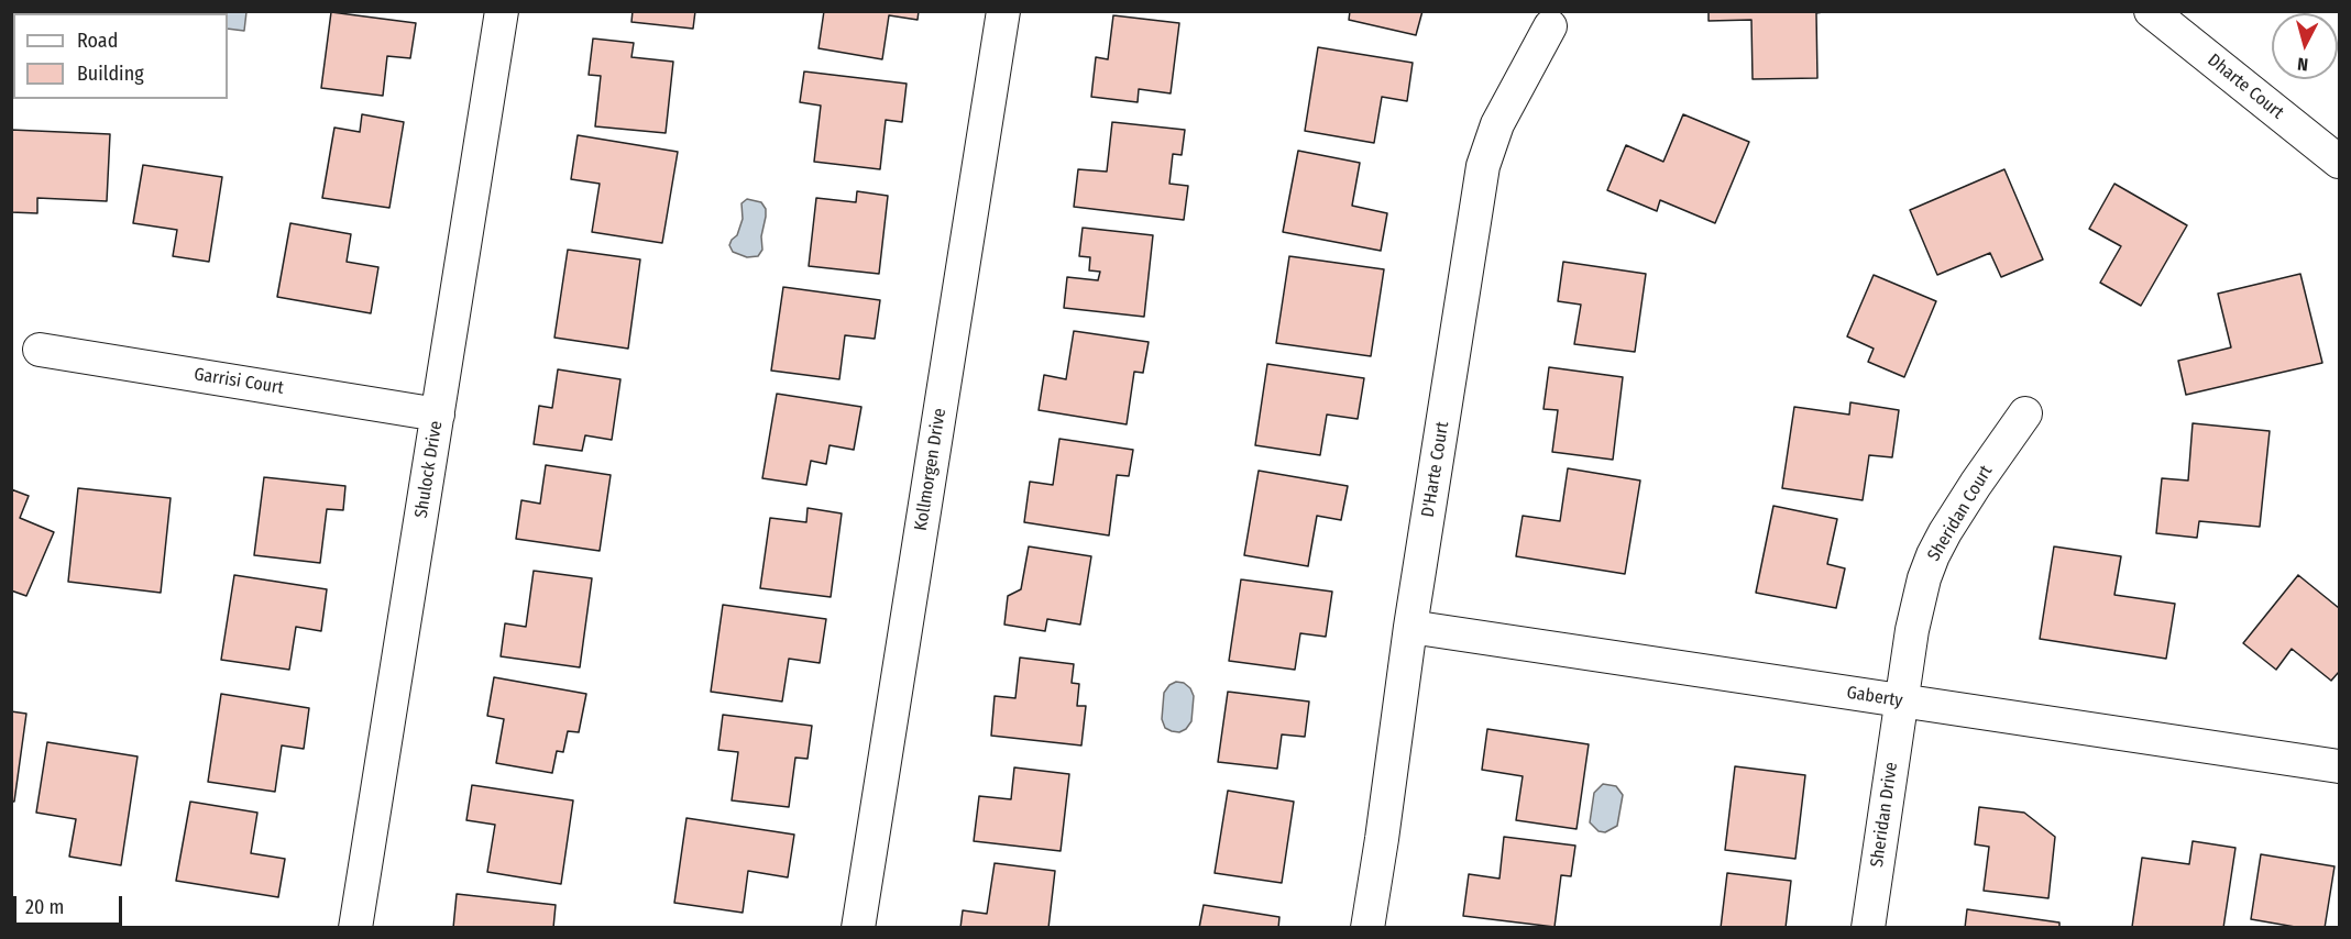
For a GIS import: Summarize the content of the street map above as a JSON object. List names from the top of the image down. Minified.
{"streets":{"street":["Dharte Court","Garrisi Court","Shulock Drive","Kollmorgen Drive","D'Harte Court","Sheridan Court","Gaberty","Sheridan Drive"]},"crossings":[["Garrisi Court","Shulock Drive"],["D'Harte Court","Gaberty"],["Sheridan Court","Gaberty"],["Sheridan Court","Sheridan Drive"],["Gaberty","Sheridan Drive"]],"legend":["Road","Building"],"scale_bar":"20 m","north":"bottom"}
